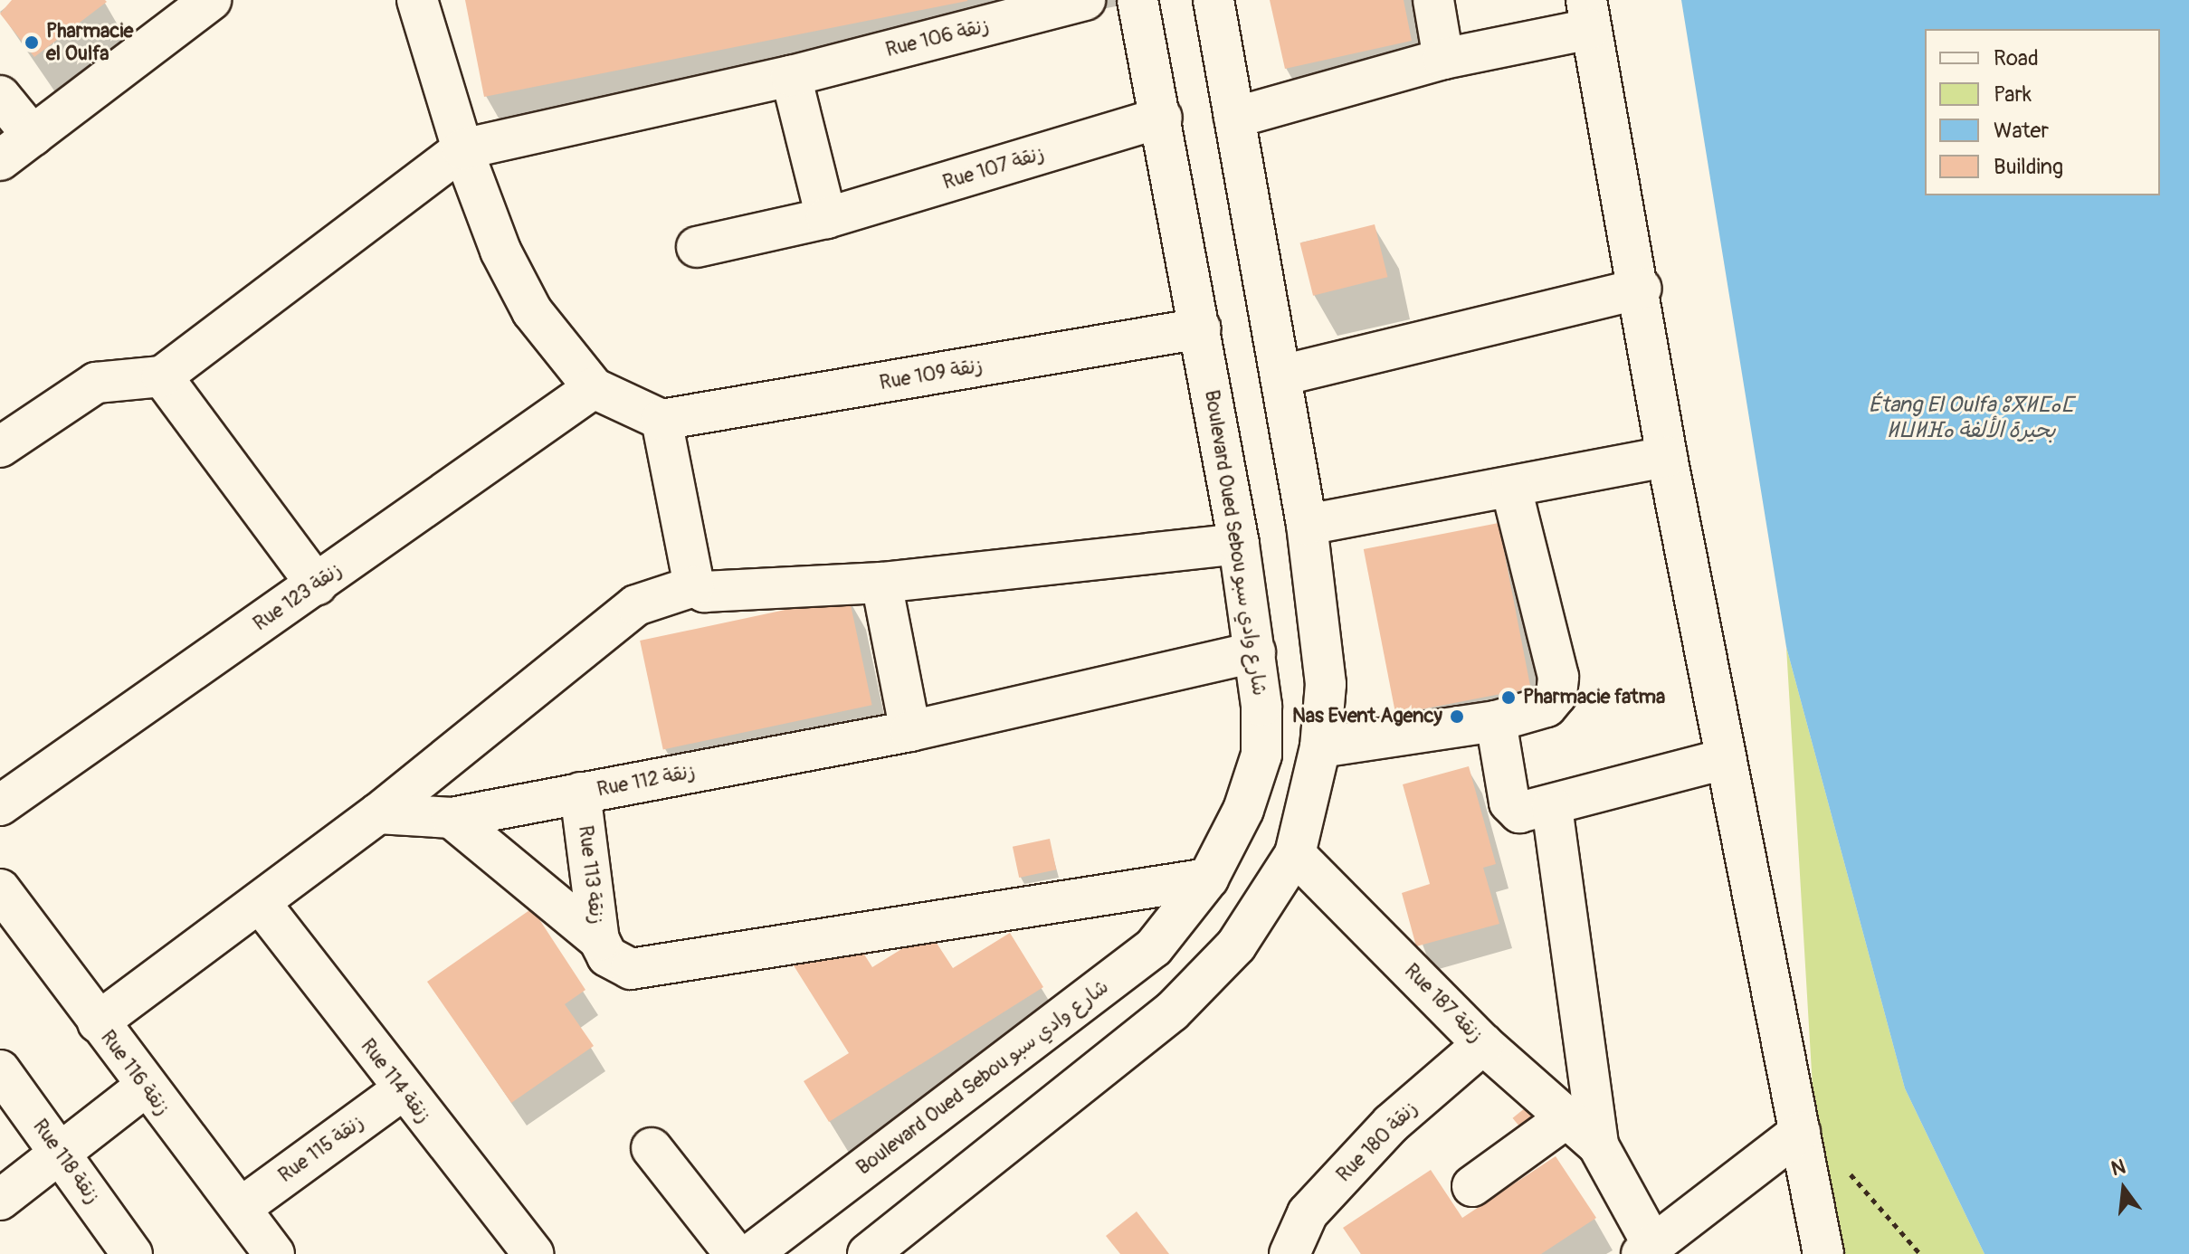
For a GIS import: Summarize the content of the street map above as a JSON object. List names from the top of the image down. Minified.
{"streets":{"street":["Rue 106 زنقة","Rue 107 زنقة","Rue 109 زنقة","Boulevard Oued Sebou شارع وادي سبو","Rue 123 زنقة","Rue 112 زنقة","Rue 113 زنقة","Rue 187 زنقة","Rue 116 زنقة","Rue 114 زنقة","Rue 180 زنقة","Rue 115 زنقة","Rue 118 زنقة"]},"crossings":[["Rue 107 زنقة","Boulevard Oued Sebou شارع وادي سبو"],["Rue 109 زنقة","Boulevard Oued Sebou شارع وادي سبو"],["Boulevard Oued Sebou شارع وادي سبو","Rue 112 زنقة"],["Rue 112 زنقة","Rue 113 زنقة"],["Rue 187 زنقة","Rue 180 زنقة"],["Rue 116 زنقة","Rue 115 زنقة"],["Rue 114 زنقة","Rue 115 زنقة"]],"water":["Étang El Oulfa ⵓⴳⵍⵎⴰⵎ ⵍⵡⵍⴼⴰ بحيرة الألفة"],"places":["Pharmacie el Oulfa","Pharmacie fatma","Nas Event Agency"],"legend":["Road","Park","Water","Building"],"north":"top"}
